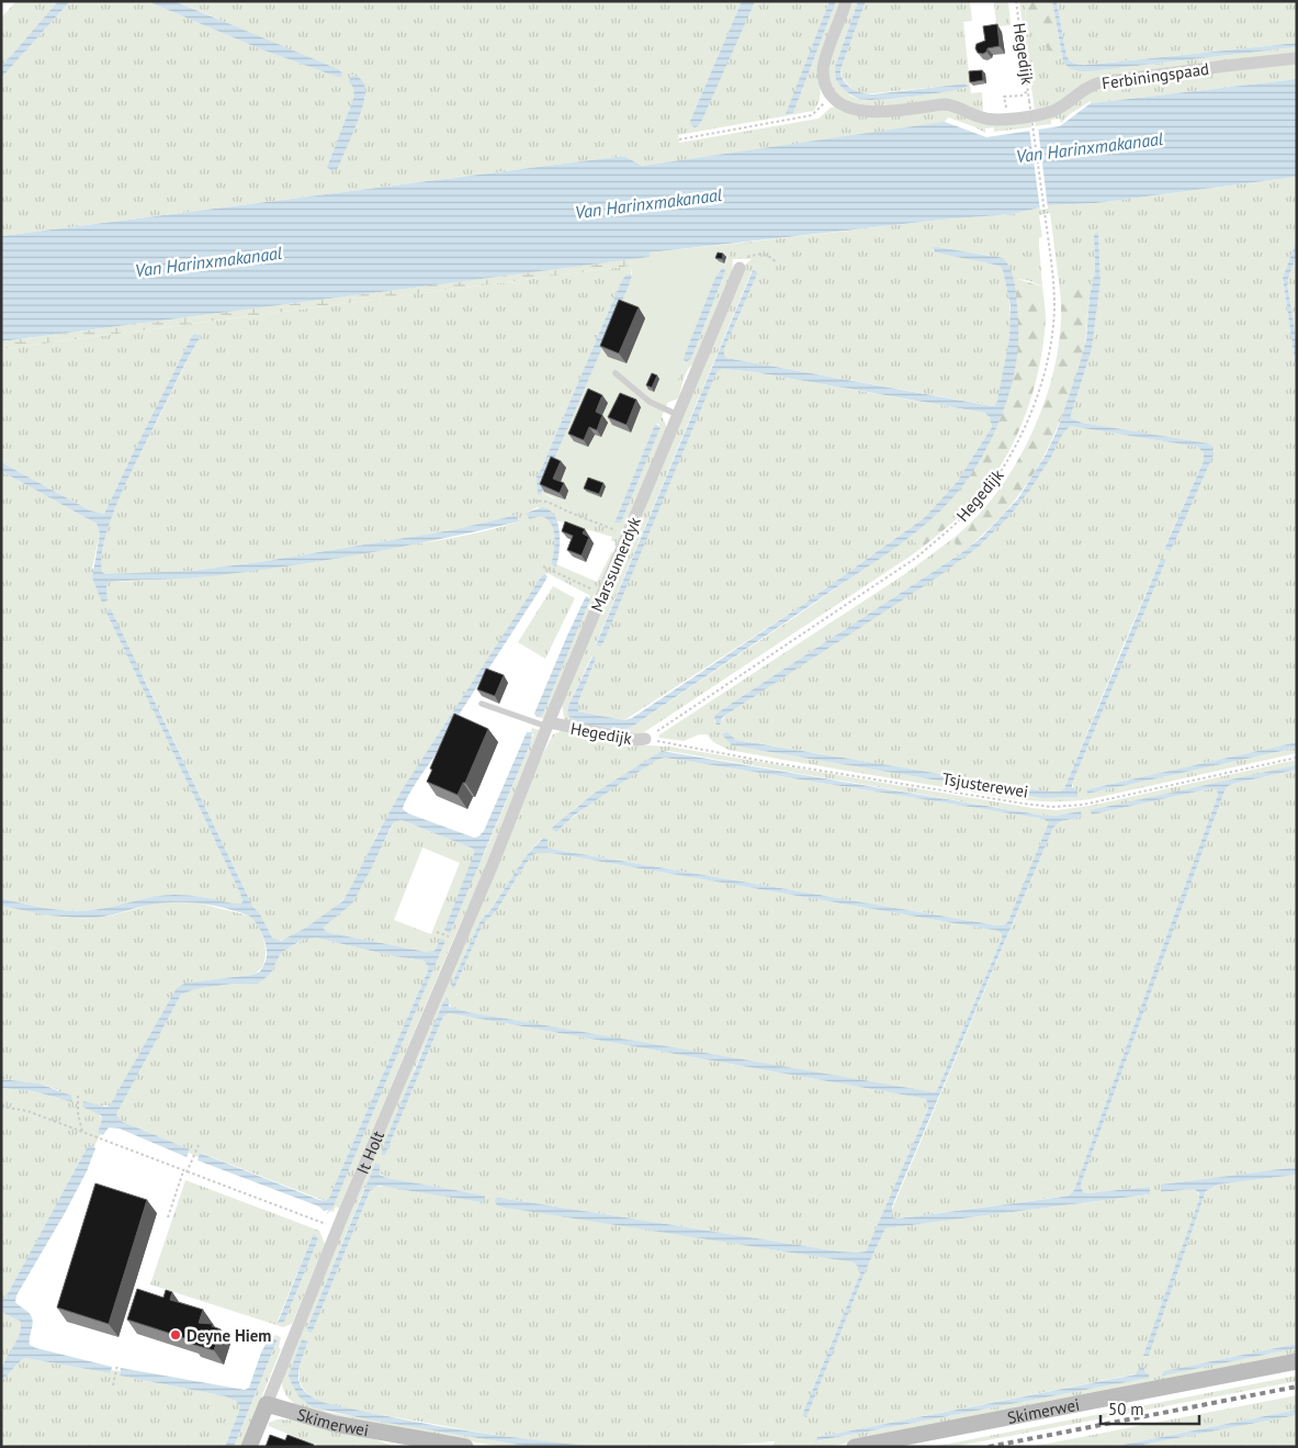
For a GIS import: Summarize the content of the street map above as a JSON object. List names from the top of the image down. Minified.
{"streets":{"street":["Hegedijk","Ferbiningspaad","Marssumerdyk","It Holt","Skimerwei"],"path":["Tsjusterewei"]},"crossings":[["Hegedijk","Marssumerdyk"],["Marssumerdyk","It Holt"],["It Holt","Skimerwei"]],"water":["Van Harinxmakanaal"],"places":["Deyne Hiem"],"scale_bar":"50 m"}
